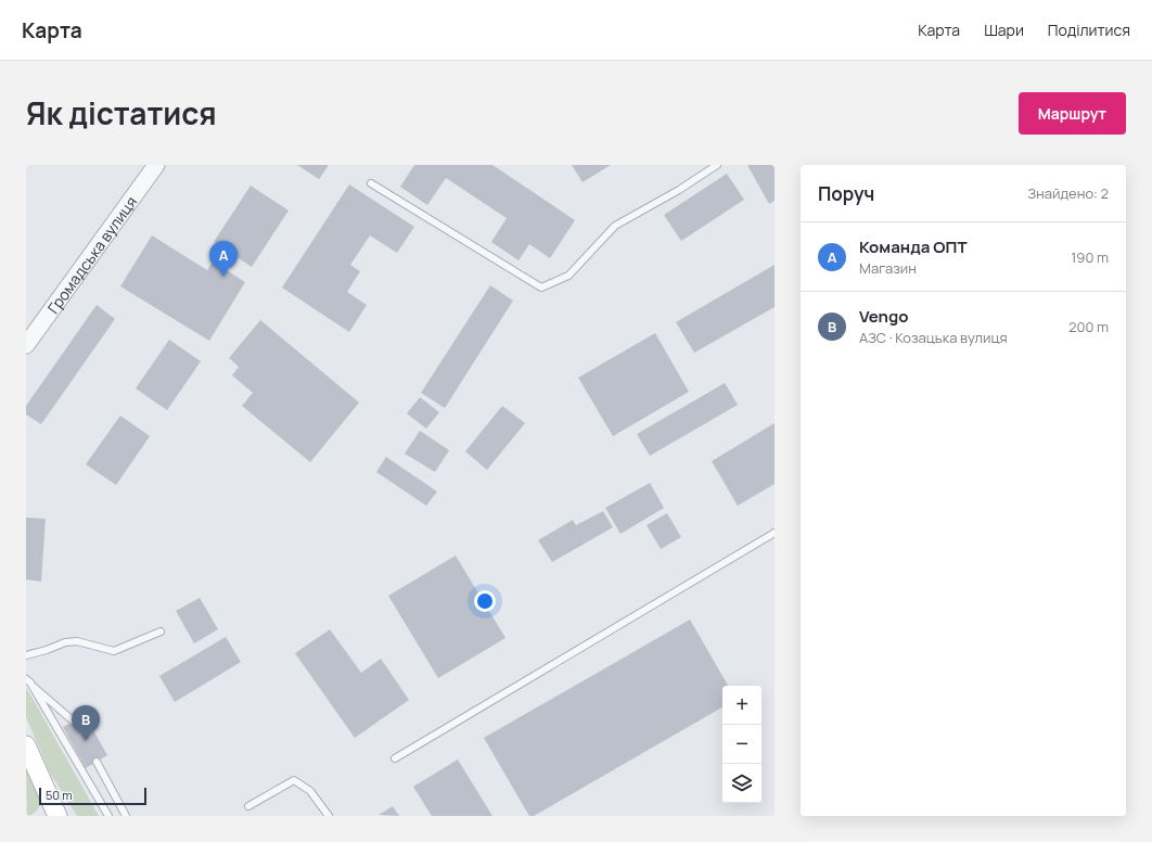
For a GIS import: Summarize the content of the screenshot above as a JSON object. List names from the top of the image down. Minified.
{"streets":{"street":["Громадська вулиця"]},"scale_bar":"50 m","page":{"header":"Карта","nav":["Карта","Шари","Поділитися"],"title":"Як дістатися","buttons":"Маршрут","heading":["Поруч","Знайдено: 2"],"list":[{"mark":"A","name":"Команда ОПТ","note":"Магазин","value":"190 m"},{"mark":"B","name":"Vengo","note":"АЗС · Козацька вулиця","value":"200 m"}],"pins":["A","B"],"map_buttons":["+","−"],"scale":"50 m"}}
